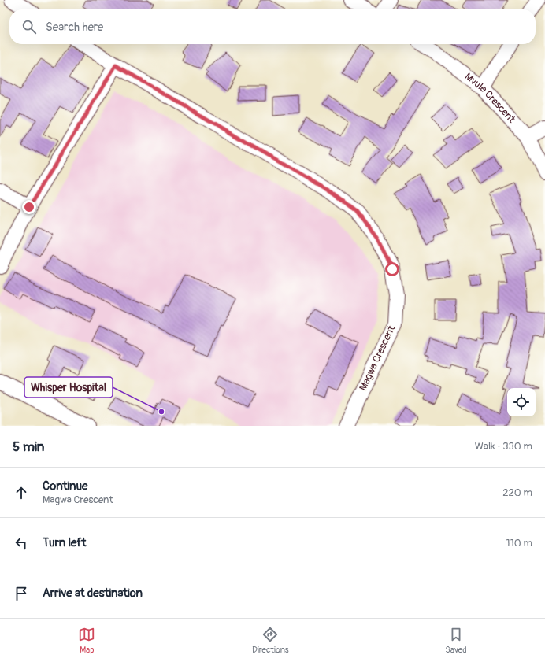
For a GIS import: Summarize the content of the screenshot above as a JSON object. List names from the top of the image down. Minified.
{"streets":{"street":["Mvule Crescent","Magwa Crescent"]},"places":["Whisper Hospital"],"page":{"search":"Search here","heading":["5 min","Walk · 330 m"],"list":[["Continue","Magwa Crescent","220 m"],["Turn left","110 m"],"Arrive at destination"],"nav":["Map","Directions","Saved"]}}
